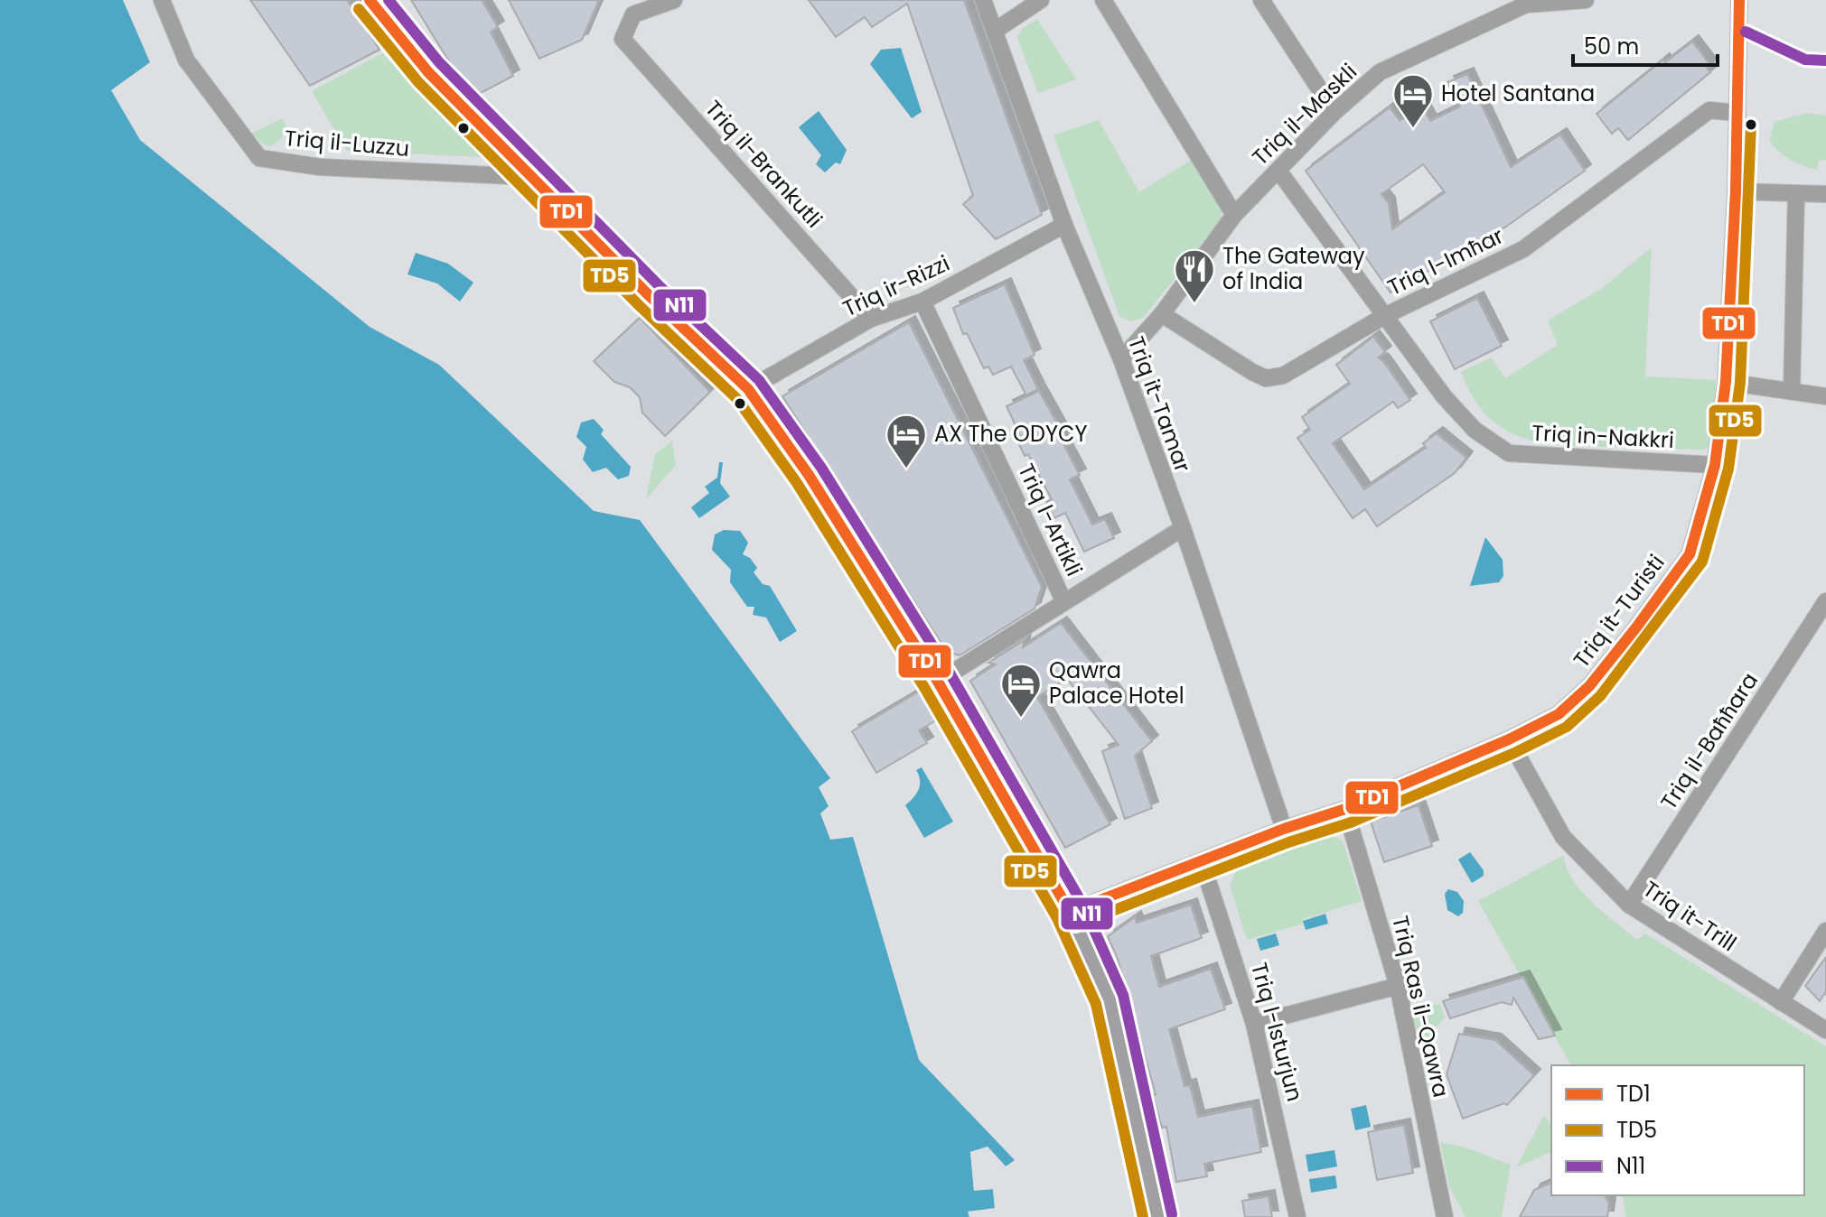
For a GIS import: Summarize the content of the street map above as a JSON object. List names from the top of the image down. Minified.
{"streets":{"street":["Triq il-Maskli","Triq il-Luzzu","Triq il-Brankutli","Triq l-Imħar","Triq ir-Rizzi","Triq it-Tamar","Triq in-Nakkri","Triq l-Artikli","Triq it-Turisti","Triq il-Baħħara","Triq it-Trill","Triq Ras il-Qawra","Triq l-Isturjun"]},"crossings":[["Triq il-Maskli","Triq l-Imħar"],["Triq il-Maskli","Triq it-Tamar"],["Triq il-Maskli","Triq in-Nakkri"],["Triq il-Brankutli","Triq ir-Rizzi"],["Triq l-Imħar","Triq in-Nakkri"],["Triq l-Imħar","Triq it-Turisti"],["Triq ir-Rizzi","Triq it-Tamar"],["Triq ir-Rizzi","Triq l-Artikli"],["Triq it-Tamar","Triq it-Turisti"],["Triq in-Nakkri","Triq it-Turisti"],["Triq it-Turisti","Triq it-Trill"],["Triq it-Turisti","Triq Ras il-Qawra"],["Triq it-Turisti","Triq l-Isturjun"],["Triq il-Baħħara","Triq it-Trill"]],"places":{"hotel":["Hotel Santana","AX The ODYCY","Qawra Palace Hotel"],"restaurant":["The Gateway of India"]},"lines":["transit line TD1","transit line N11","transit line TD5"],"legend":["TD1","TD5","N11"],"scale_bar":"50 m"}
